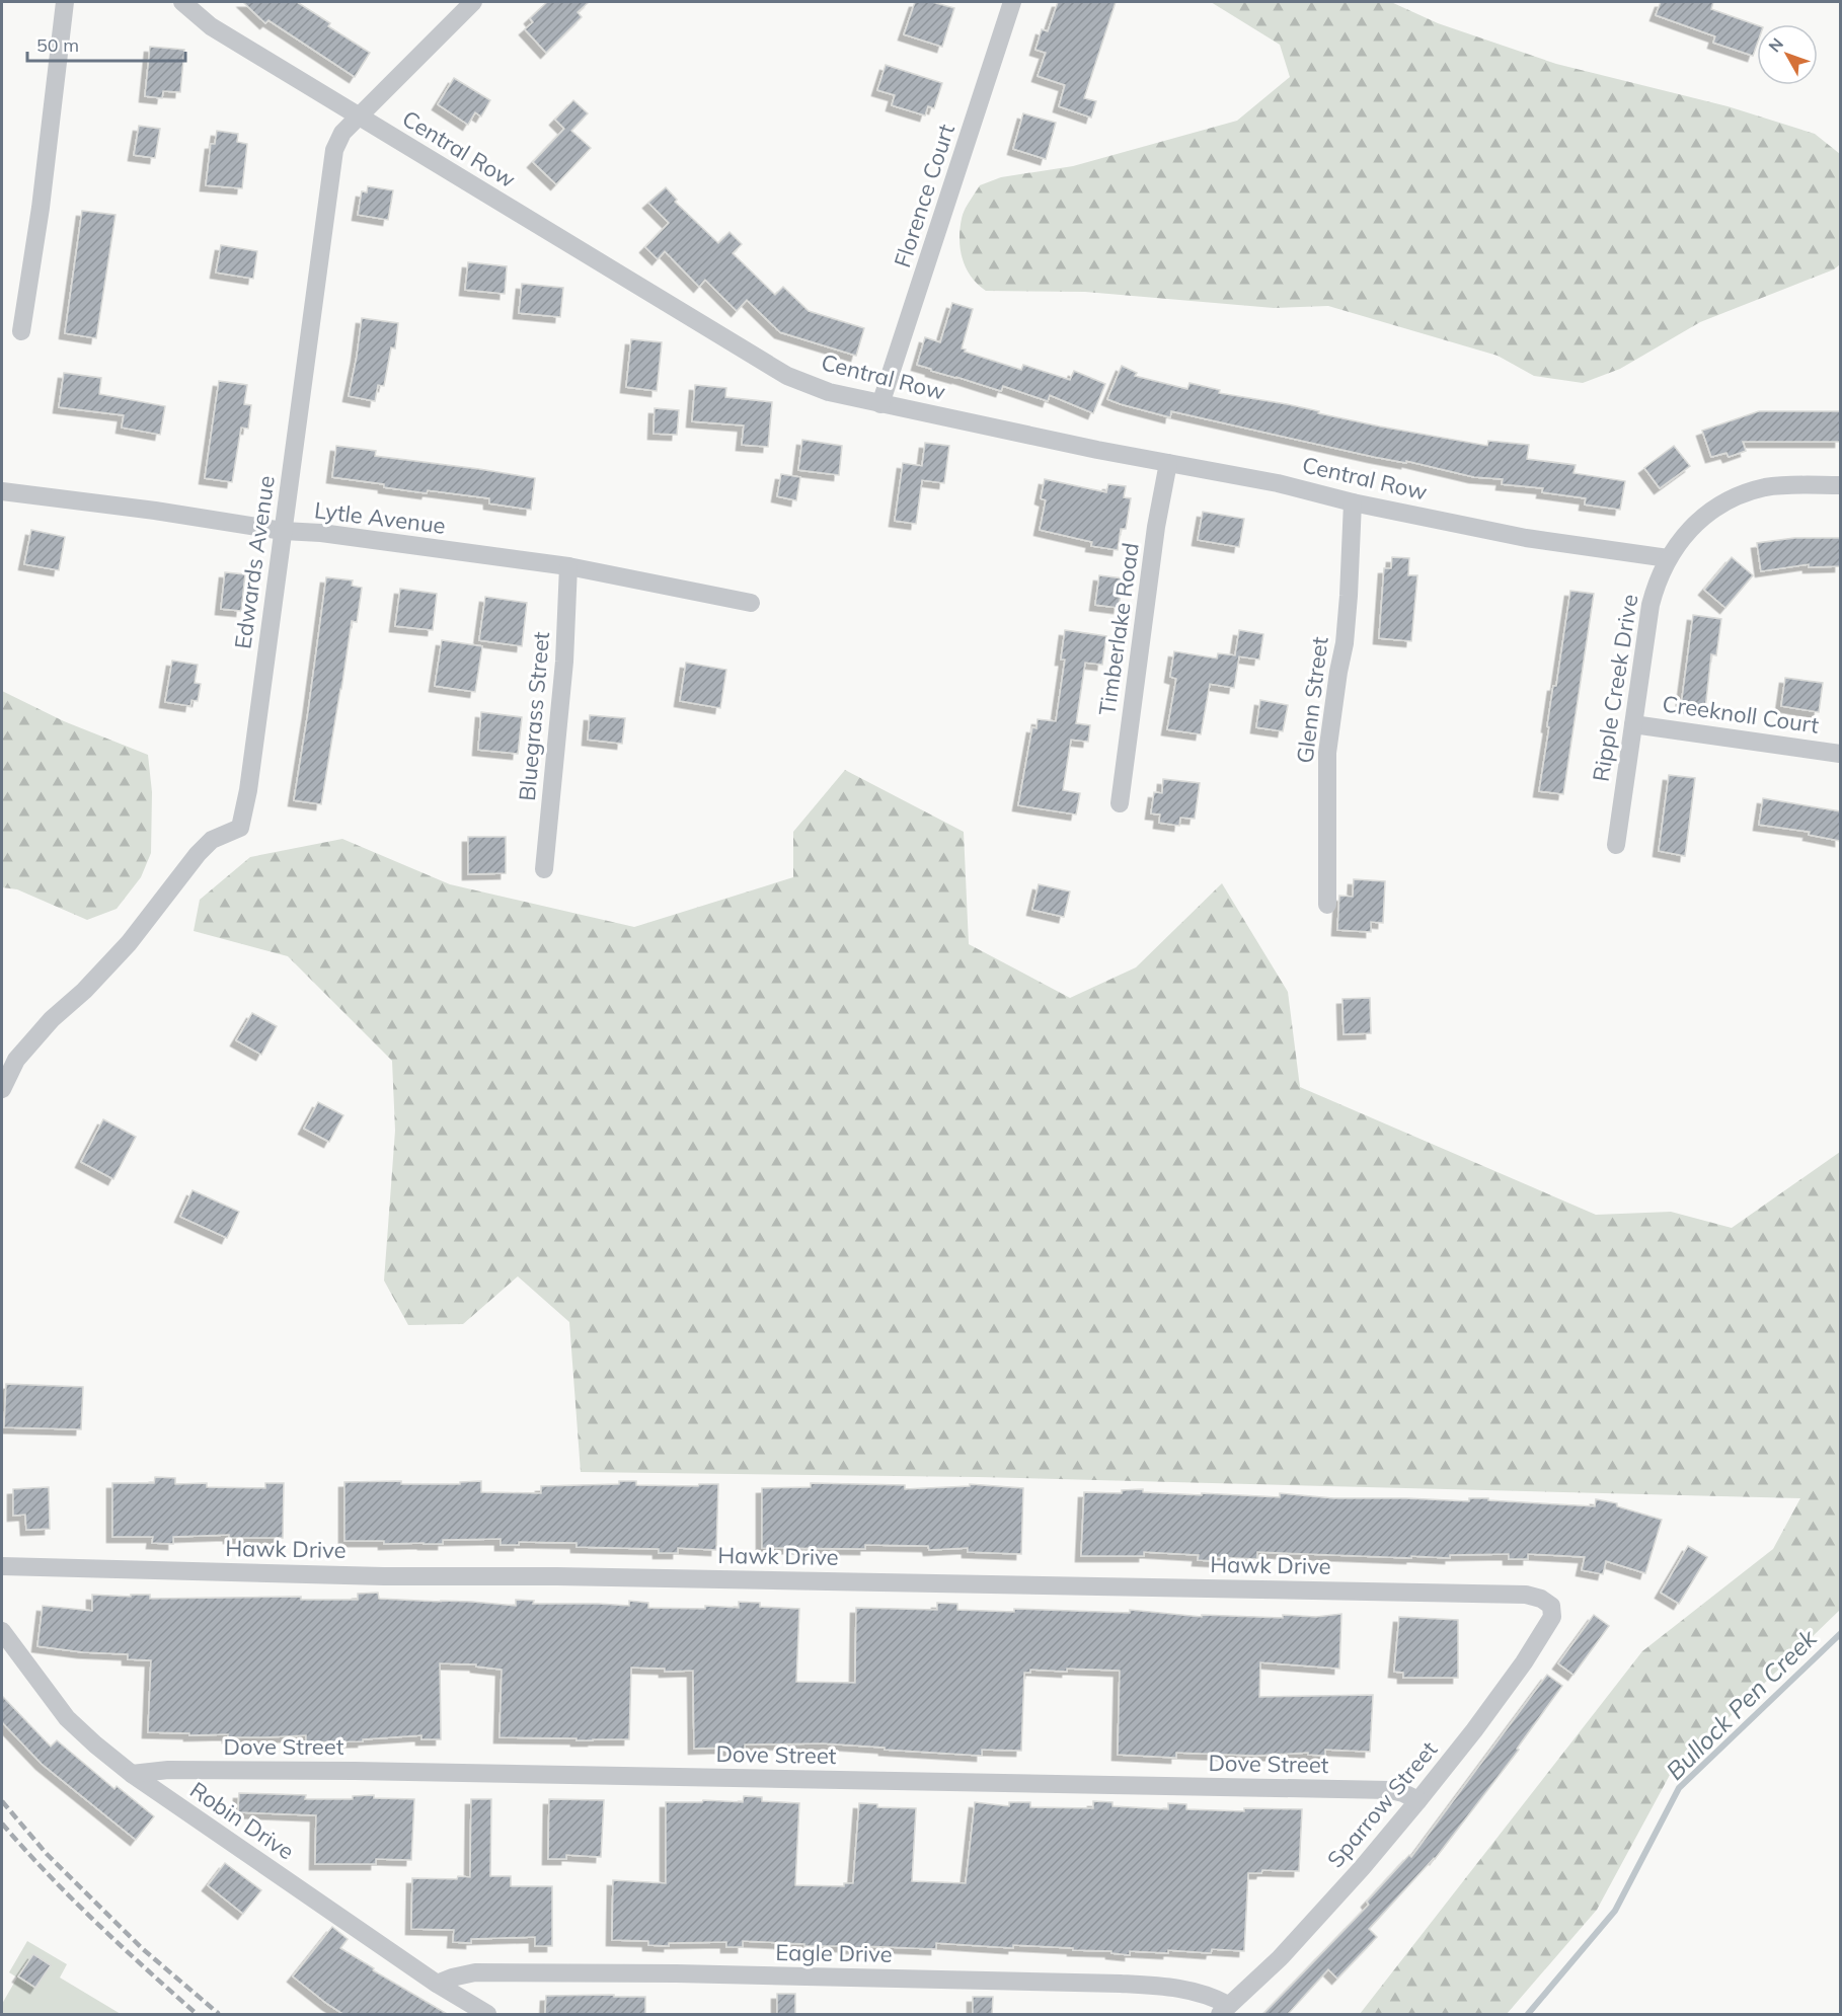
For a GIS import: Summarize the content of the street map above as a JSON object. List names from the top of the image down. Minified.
{"streets":{"street":["Central Row","Florence Court","Lytle Avenue","Edwards Avenue","Timberlake Road","Ripple Creek Drive","Glenn Street","Creeknoll Court","Bluegrass Street","Hawk Drive","Dove Street","Sparrow Street","Robin Drive","Eagle Drive"]},"crossings":[["Central Row","Florence Court"],["Central Row","Edwards Avenue"],["Central Row","Timberlake Road"],["Central Row","Ripple Creek Drive"],["Central Row","Glenn Street"],["Lytle Avenue","Edwards Avenue"],["Lytle Avenue","Bluegrass Street"],["Ripple Creek Drive","Creeknoll Court"],["Hawk Drive","Sparrow Street"],["Dove Street","Sparrow Street"],["Dove Street","Robin Drive"],["Sparrow Street","Eagle Drive"],["Robin Drive","Eagle Drive"]],"water":["Bullock Pen Creek"],"scale_bar":"50 m","north":"top left"}
